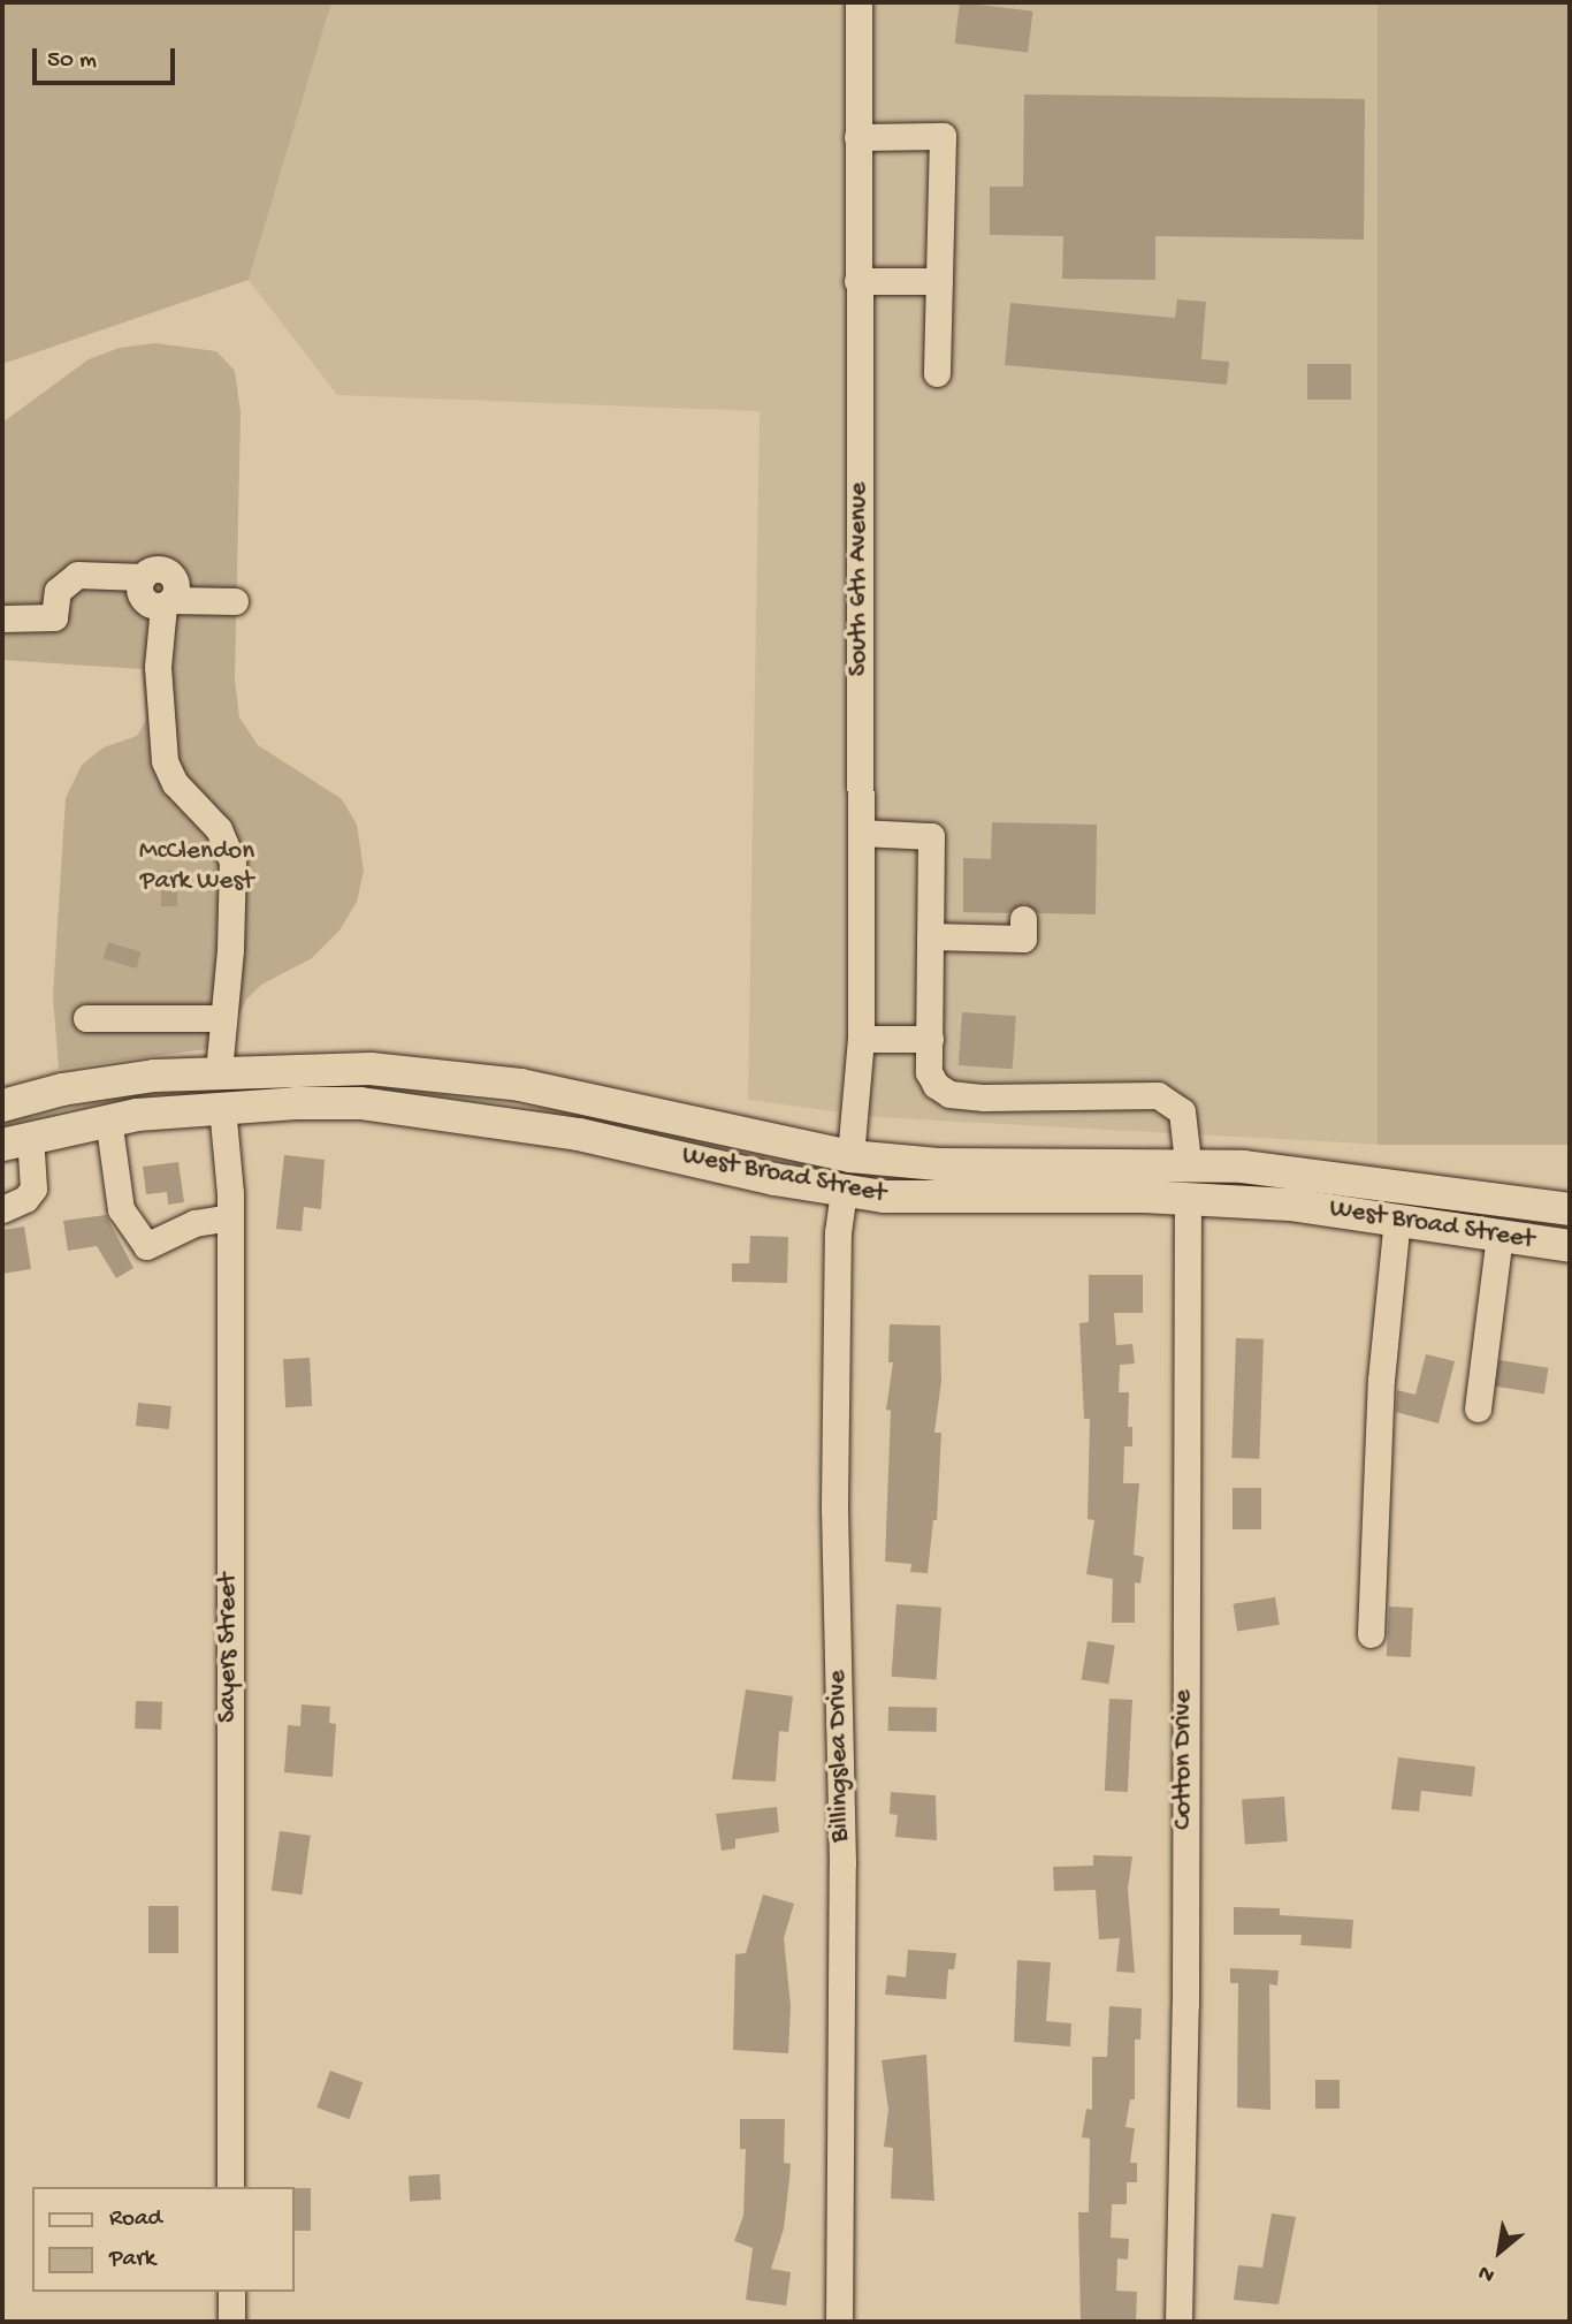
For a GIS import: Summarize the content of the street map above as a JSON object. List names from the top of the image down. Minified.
{"streets":{"main road":["West Broad Street"],"street":["South 6th Avenue","Sayers Street","Billingslea Drive","Cotton Drive"]},"crossings":[["South 6th Avenue","West Broad Street"],["West Broad Street","Sayers Street"],["West Broad Street","Billingslea Drive"],["West Broad Street","Cotton Drive"]],"parks":["McClendon Park West"],"legend":["Road","Park"],"scale_bar":"50 m","north":"bottom left"}
